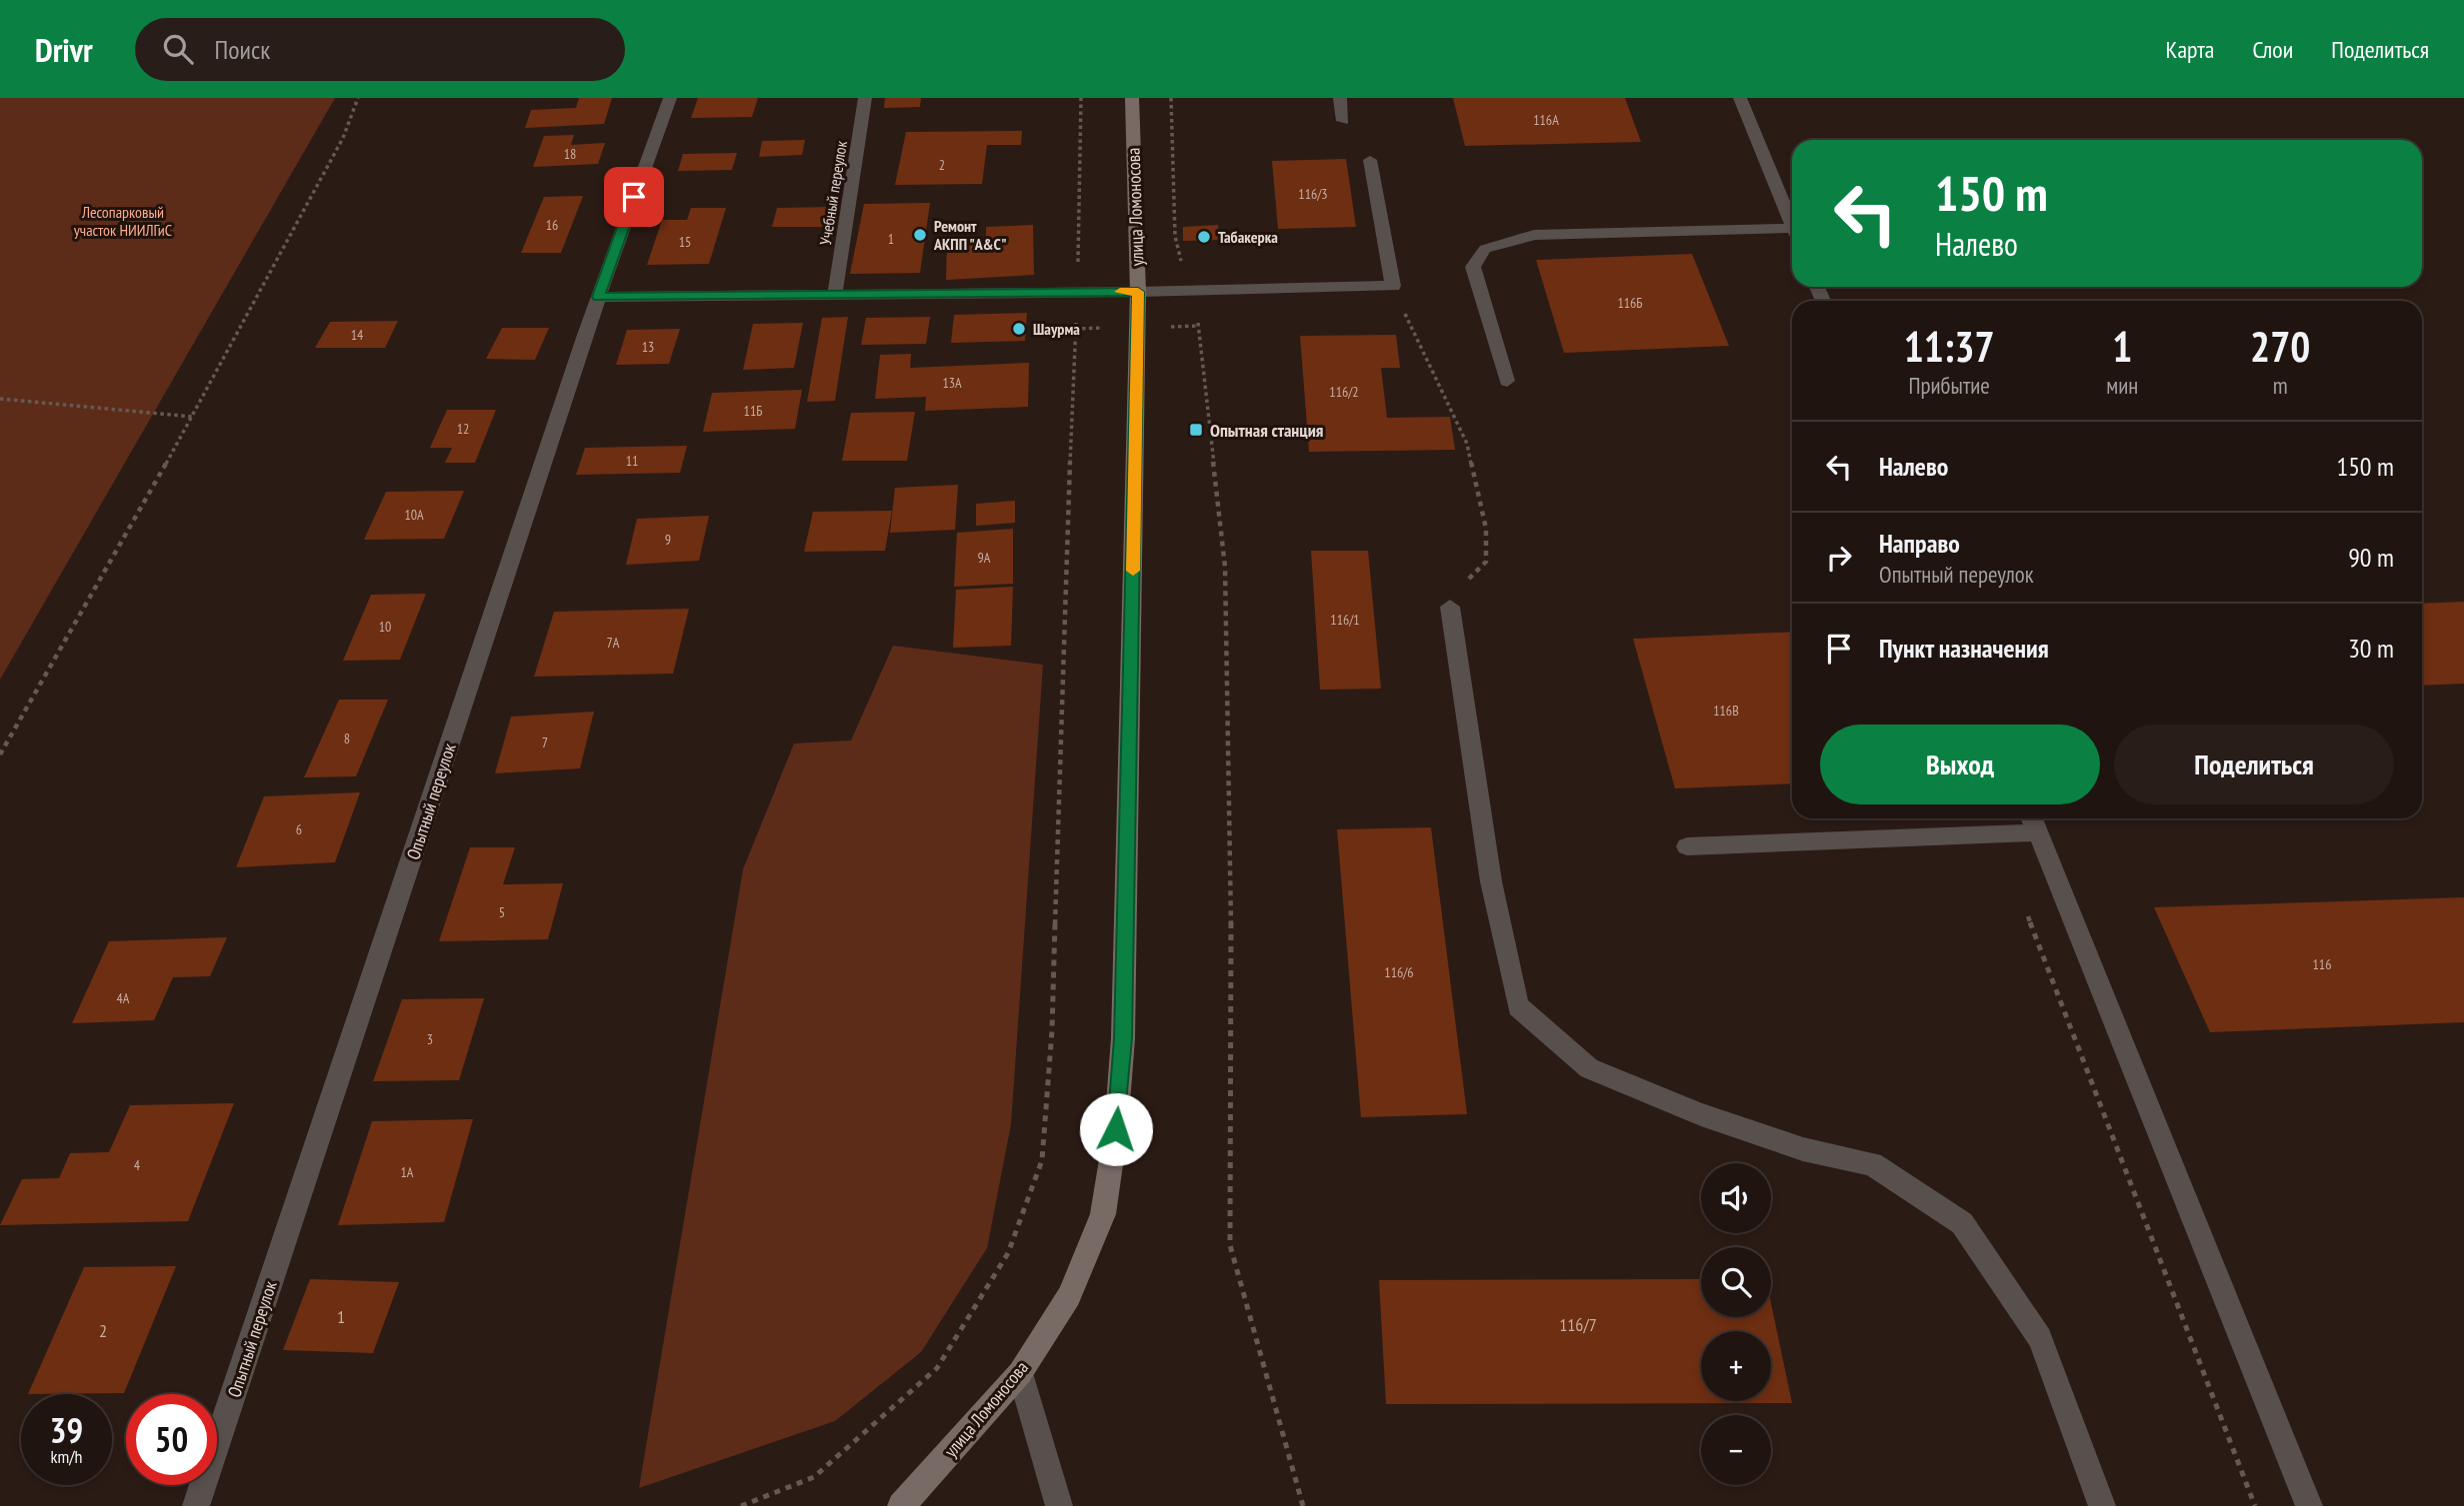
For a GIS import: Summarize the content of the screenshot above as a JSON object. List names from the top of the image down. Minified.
{"streets":{"main road":["улица Ломоносова"],"street":["Учебный переулок","Опытный переулок"]},"parks":["Лесопарковый участок НИИЛГиС"],"places":{"other":["Ремонт АКПП \"A&C\"","Табакерка","Шаурма"],"transit":["Опытная станция"]},"house_numbers":["116А","18","2","116/3","16","1","15","116Б","14","13","13А","116/2","11Б","12","11","10А","9","9А","116/1","10","7А","116В","8","7","6","5","116","116/6","4А","3","4","1А","1","116/7","2"],"page":{"header":"Drivr","search":"Поиск","nav":["Карта","Слои","Поделиться"],"turn":["150 m","Налево"],"eta":["11:37","Прибытие","1","мин","270","m"],"list":[{"name":"Налево","value":"150 m"},{"name":"Направо","note":"Опытный переулок","value":"90 m"},{"name":"Пункт назначения","value":"30 m"}],"buttons":["Выход","Поделиться"],"map_buttons":["+","−"],"speed":"39 km/h","limit":"50"}}
